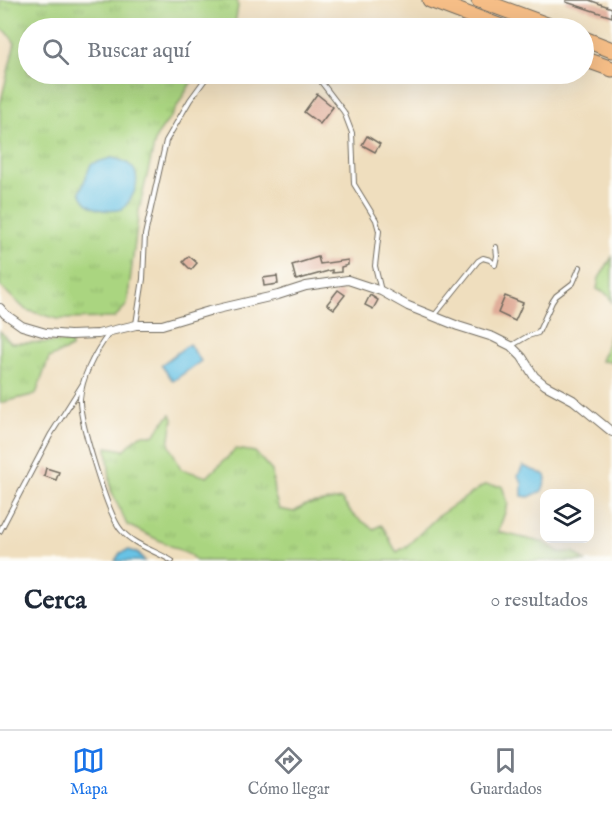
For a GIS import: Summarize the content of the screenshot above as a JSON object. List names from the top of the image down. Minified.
{"page":{"search":"Buscar aquí","heading":["Cerca","0 resultados"],"nav":["Mapa","Cómo llegar","Guardados"]}}
